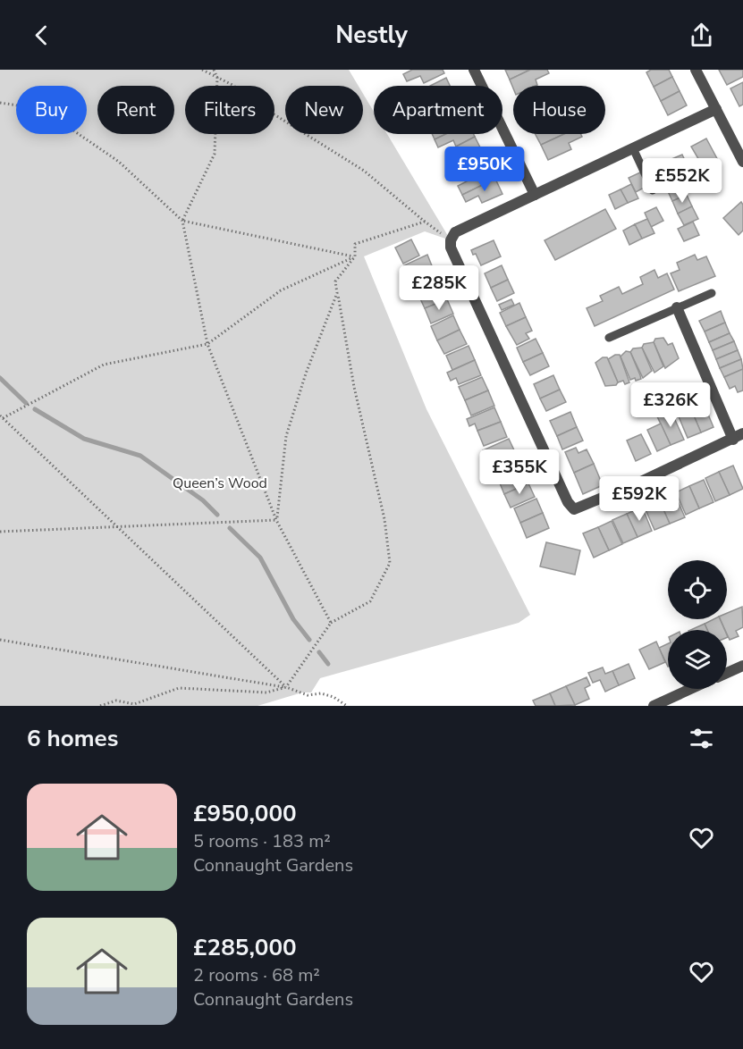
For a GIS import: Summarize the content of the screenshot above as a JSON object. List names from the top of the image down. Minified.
{"parks":["Queen’s Wood"],"page":{"header":"Nestly","chip":["Buy","Rent","Filters","New","Apartment","House"],"price":["£950K","£552K","£285K","£326K","£355K","£592K"],"heading":"6 homes","list":[{"name":"£950,000","note":"5 rooms · 183 m² · Connaught Gardens"},{"name":"£285,000","note":"2 rooms · 68 m² · Connaught Gardens"}]}}
